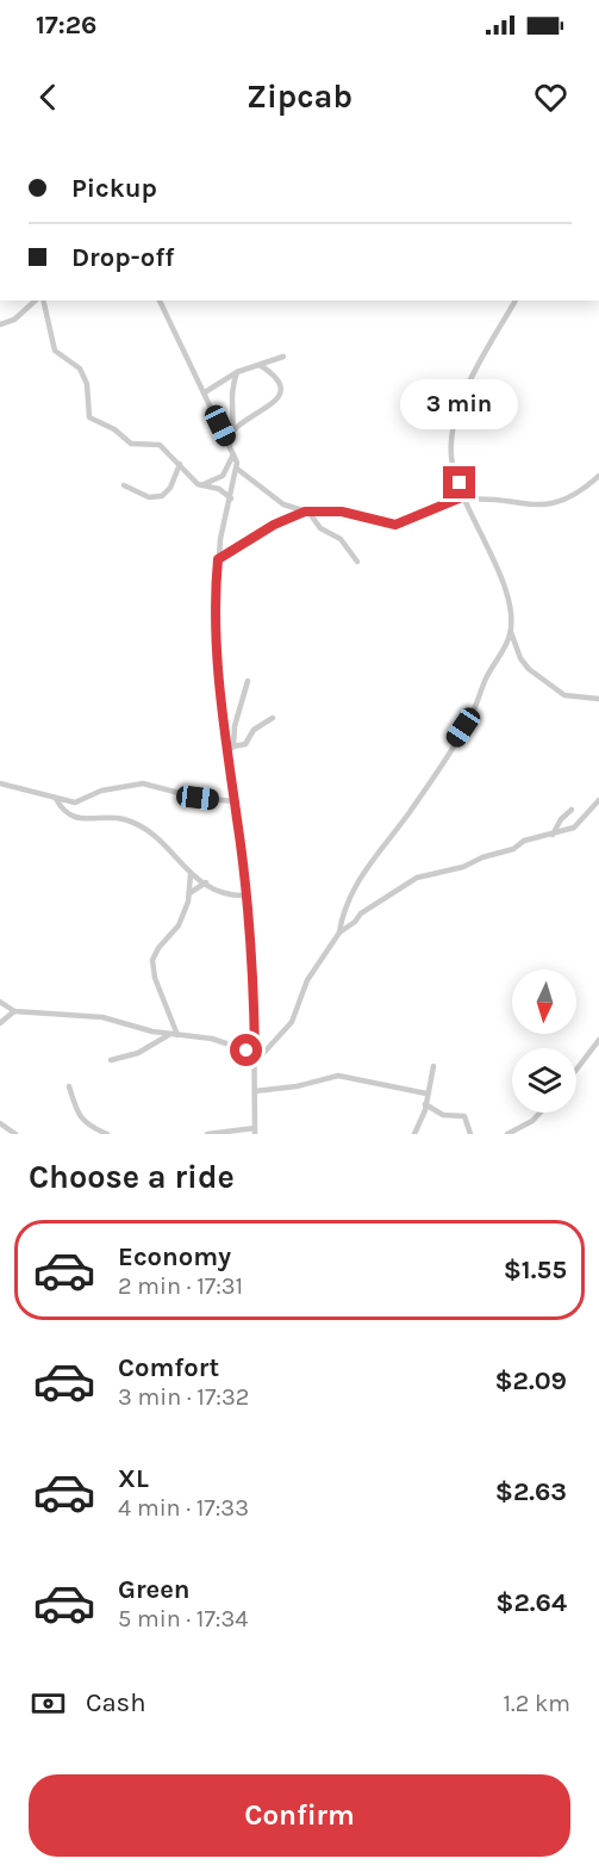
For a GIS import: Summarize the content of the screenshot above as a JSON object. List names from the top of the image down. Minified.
{"north":"bottom","page":{"status":"17:26","header":"Zipcab","banner":["Pickup","Drop-off"],"bubble":"3 min","heading":"Choose a ride","list":[{"name":"Economy","note":"2 min · 17:31","value":"$1.55"},{"name":"Comfort","note":"3 min · 17:32","value":"$2.09"},{"name":"XL","note":"4 min · 17:33","value":"$2.63"},{"name":"Green","note":"5 min · 17:34","value":"$2.64"}],"pay":["Cash","1.2 km"],"buttons":"Confirm"}}
